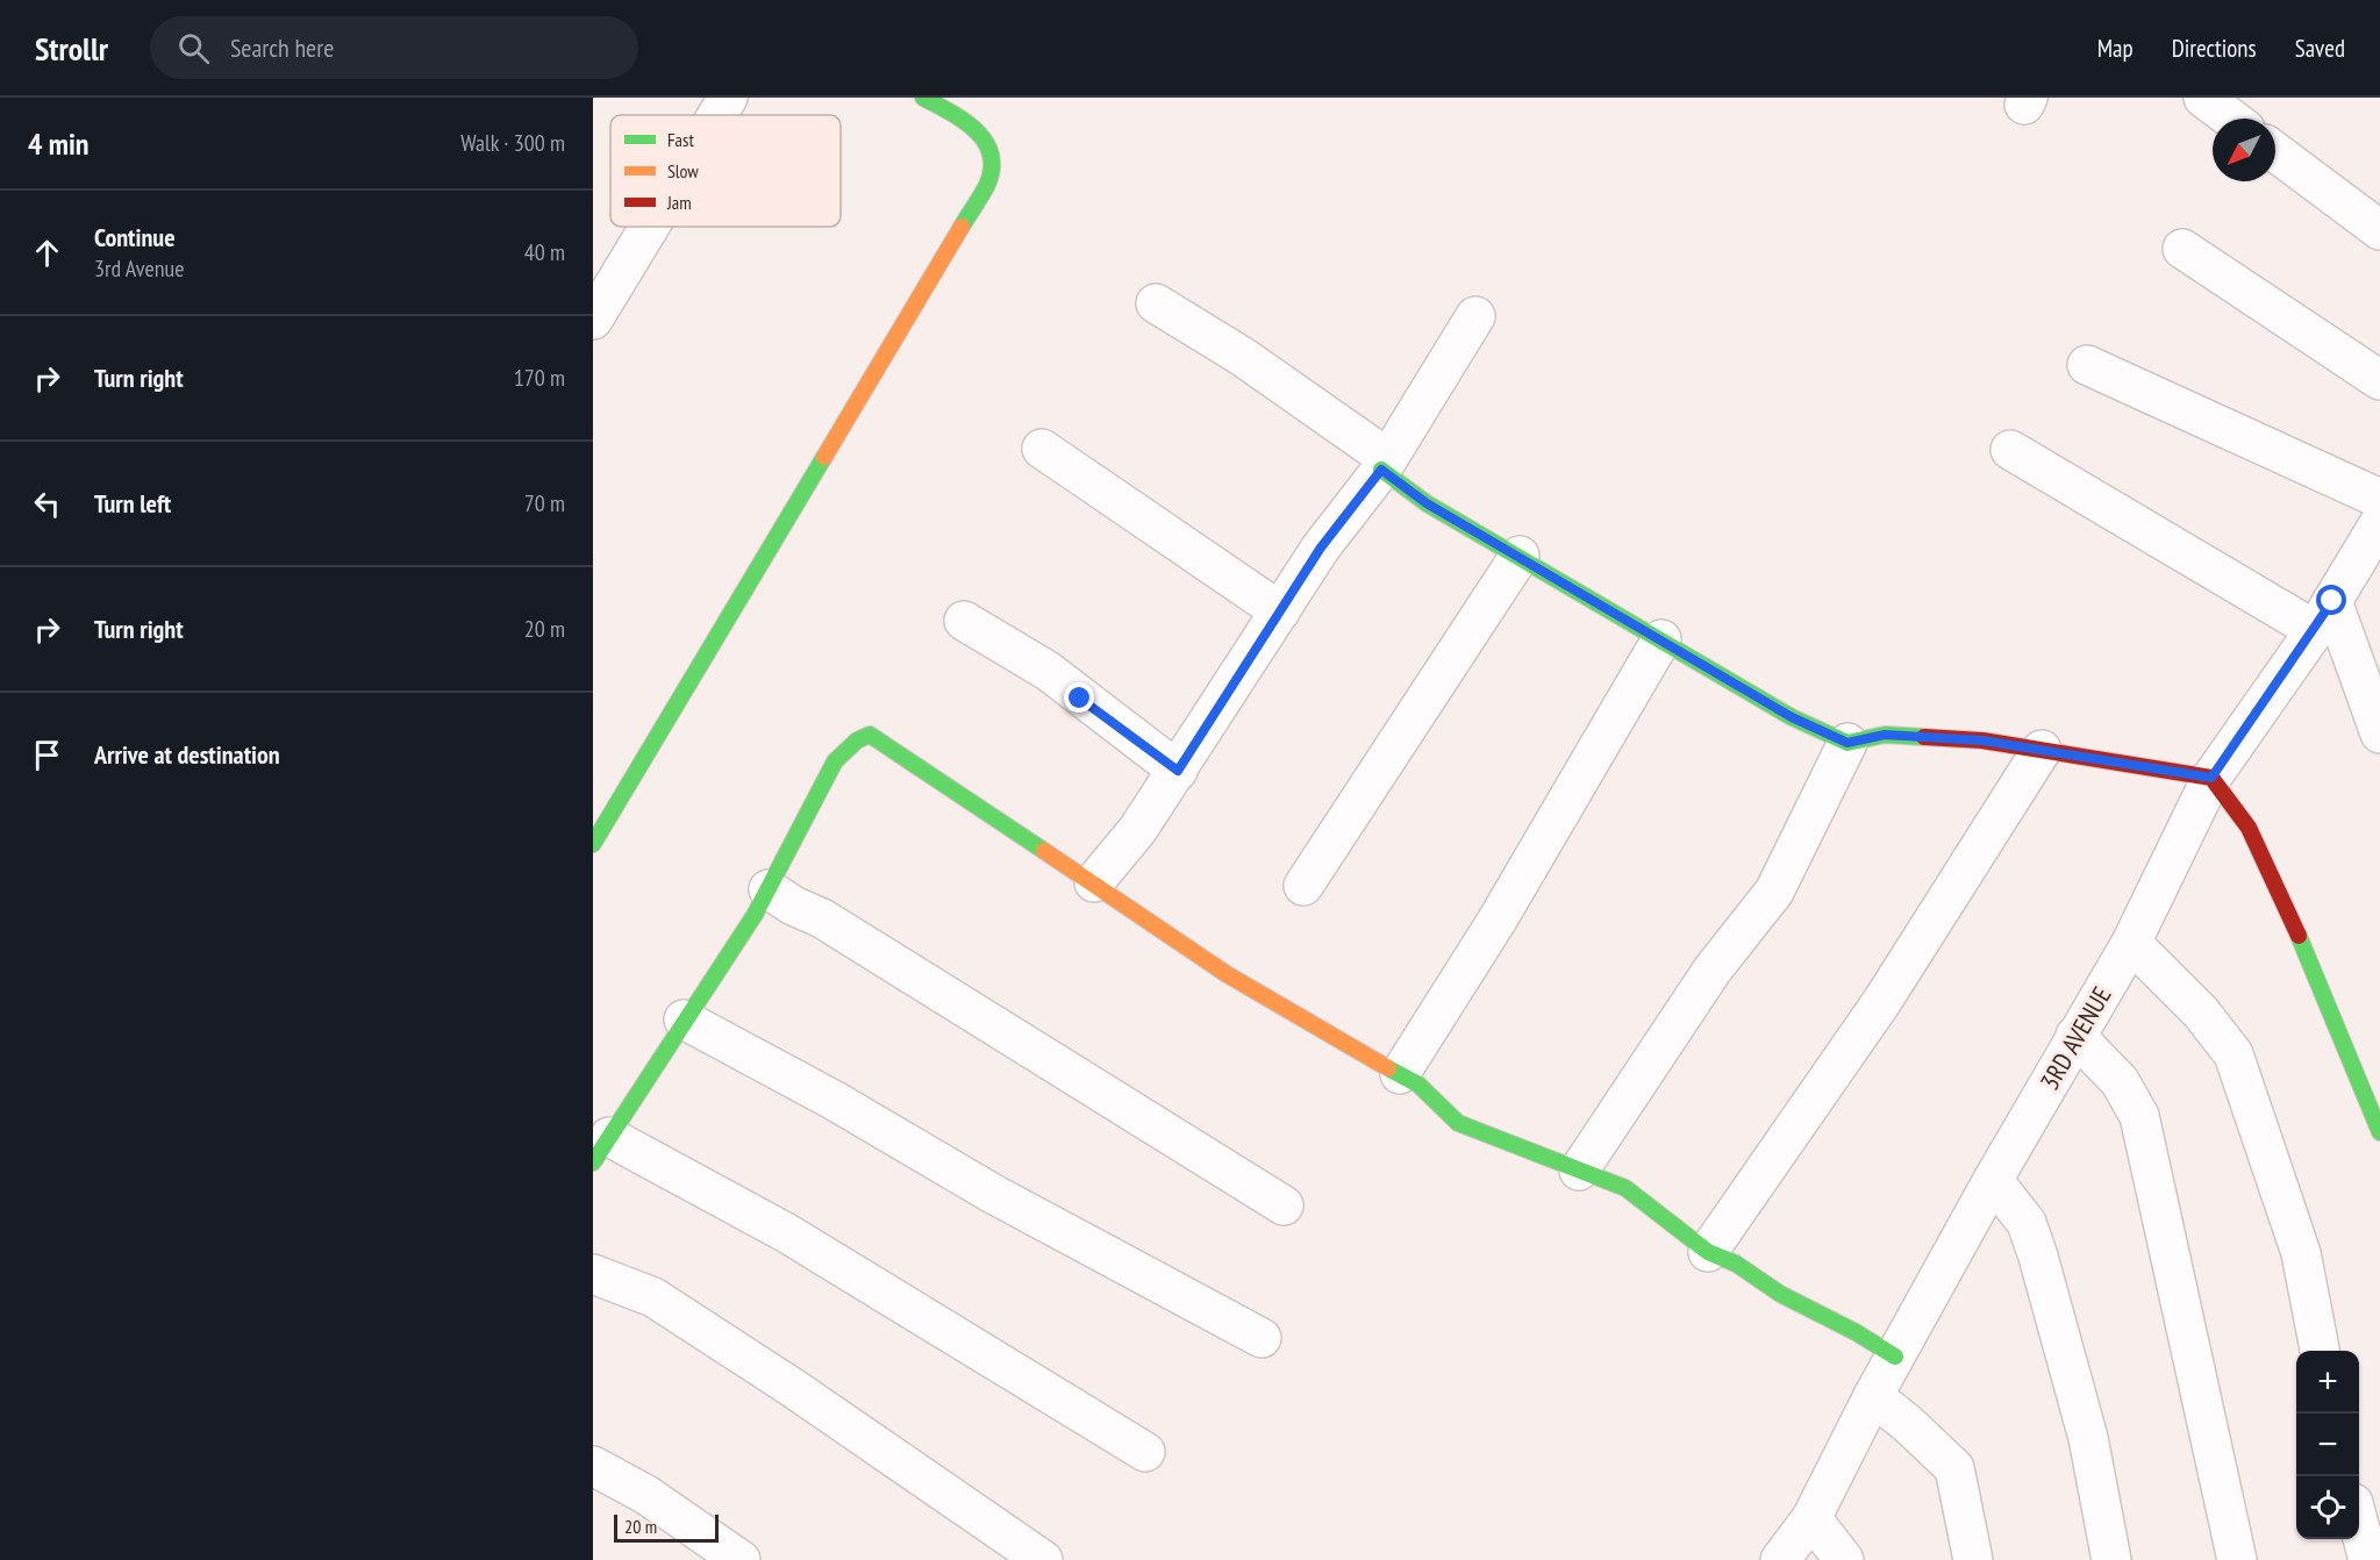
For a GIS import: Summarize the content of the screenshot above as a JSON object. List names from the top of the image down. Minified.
{"streets":{"street":["3RD AVENUE"]},"legend":["Fast","Slow","Jam"],"scale_bar":"20 m","north":"bottom left","page":{"header":"Strollr","search":"Search here","nav":["Map","Directions","Saved"],"heading":["4 min","Walk · 300 m"],"list":[["Continue","3rd Avenue","40 m"],["Turn right","170 m"],["Turn left","70 m"],["Turn right","20 m"],"Arrive at destination"],"map_buttons":["+","−"],"scale":"20 m"}}
